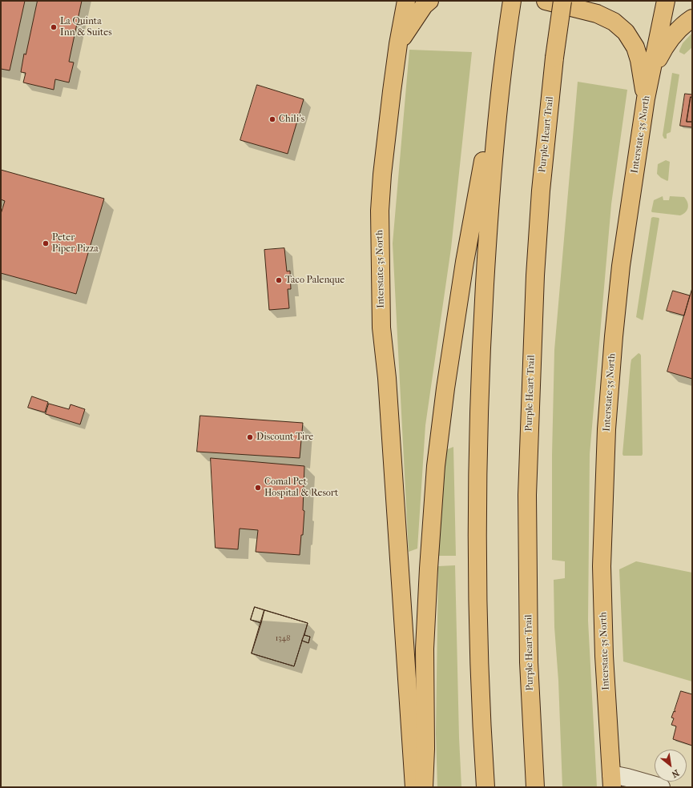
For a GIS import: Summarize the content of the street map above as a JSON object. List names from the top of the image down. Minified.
{"streets":{"main road":["Purple Heart Trail","Interstate 35 North"]},"places":["La Quinta Inn & Suites","Chili's","Peter Piper Pizza","Taco Palenque","Discount Tire","Comal Pet Hospital & Resort"],"house_numbers":["1348"],"north":"bottom right"}
